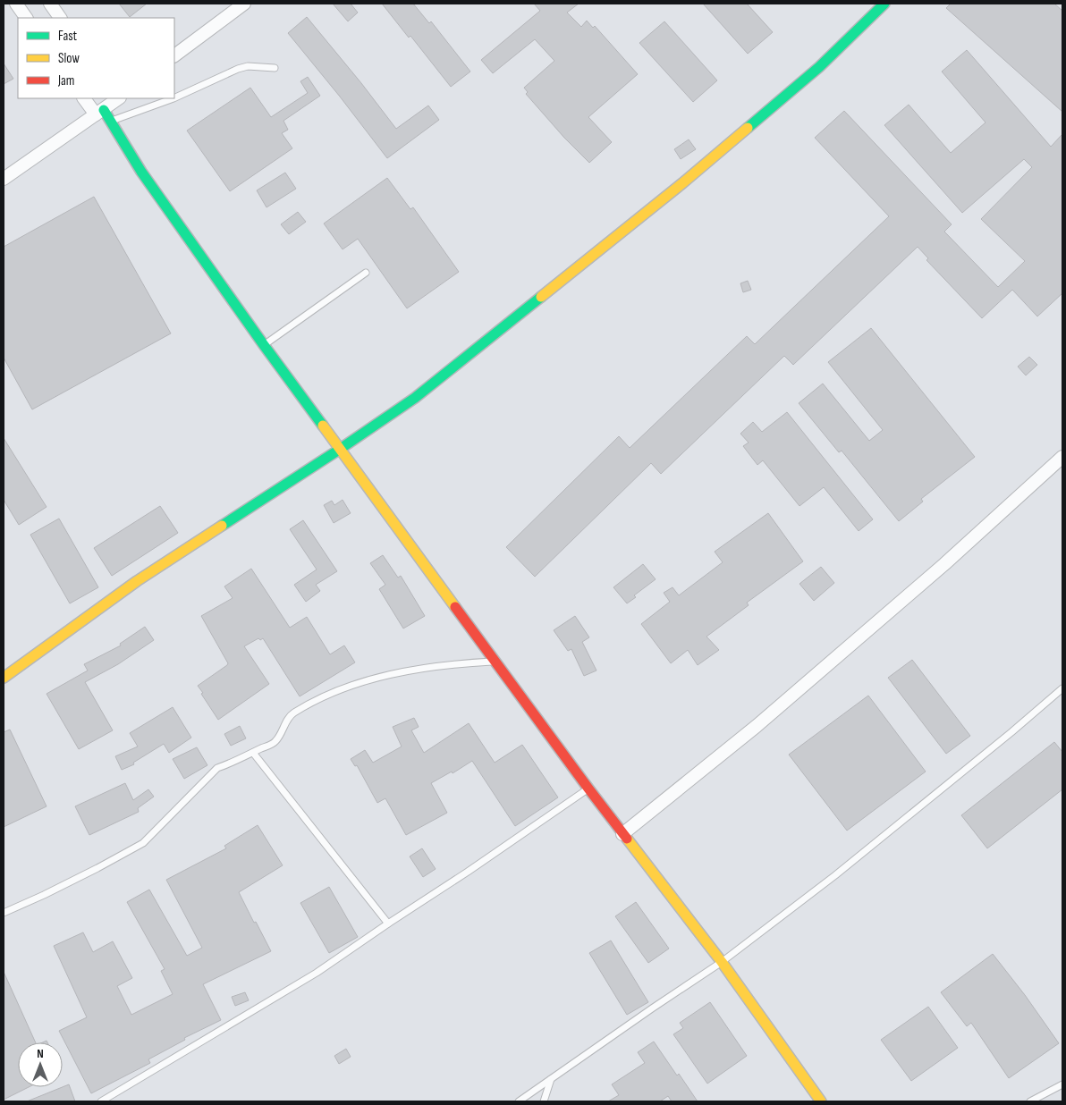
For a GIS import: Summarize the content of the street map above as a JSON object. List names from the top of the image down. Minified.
{"legend":["Fast","Slow","Jam"],"north":"top"}
